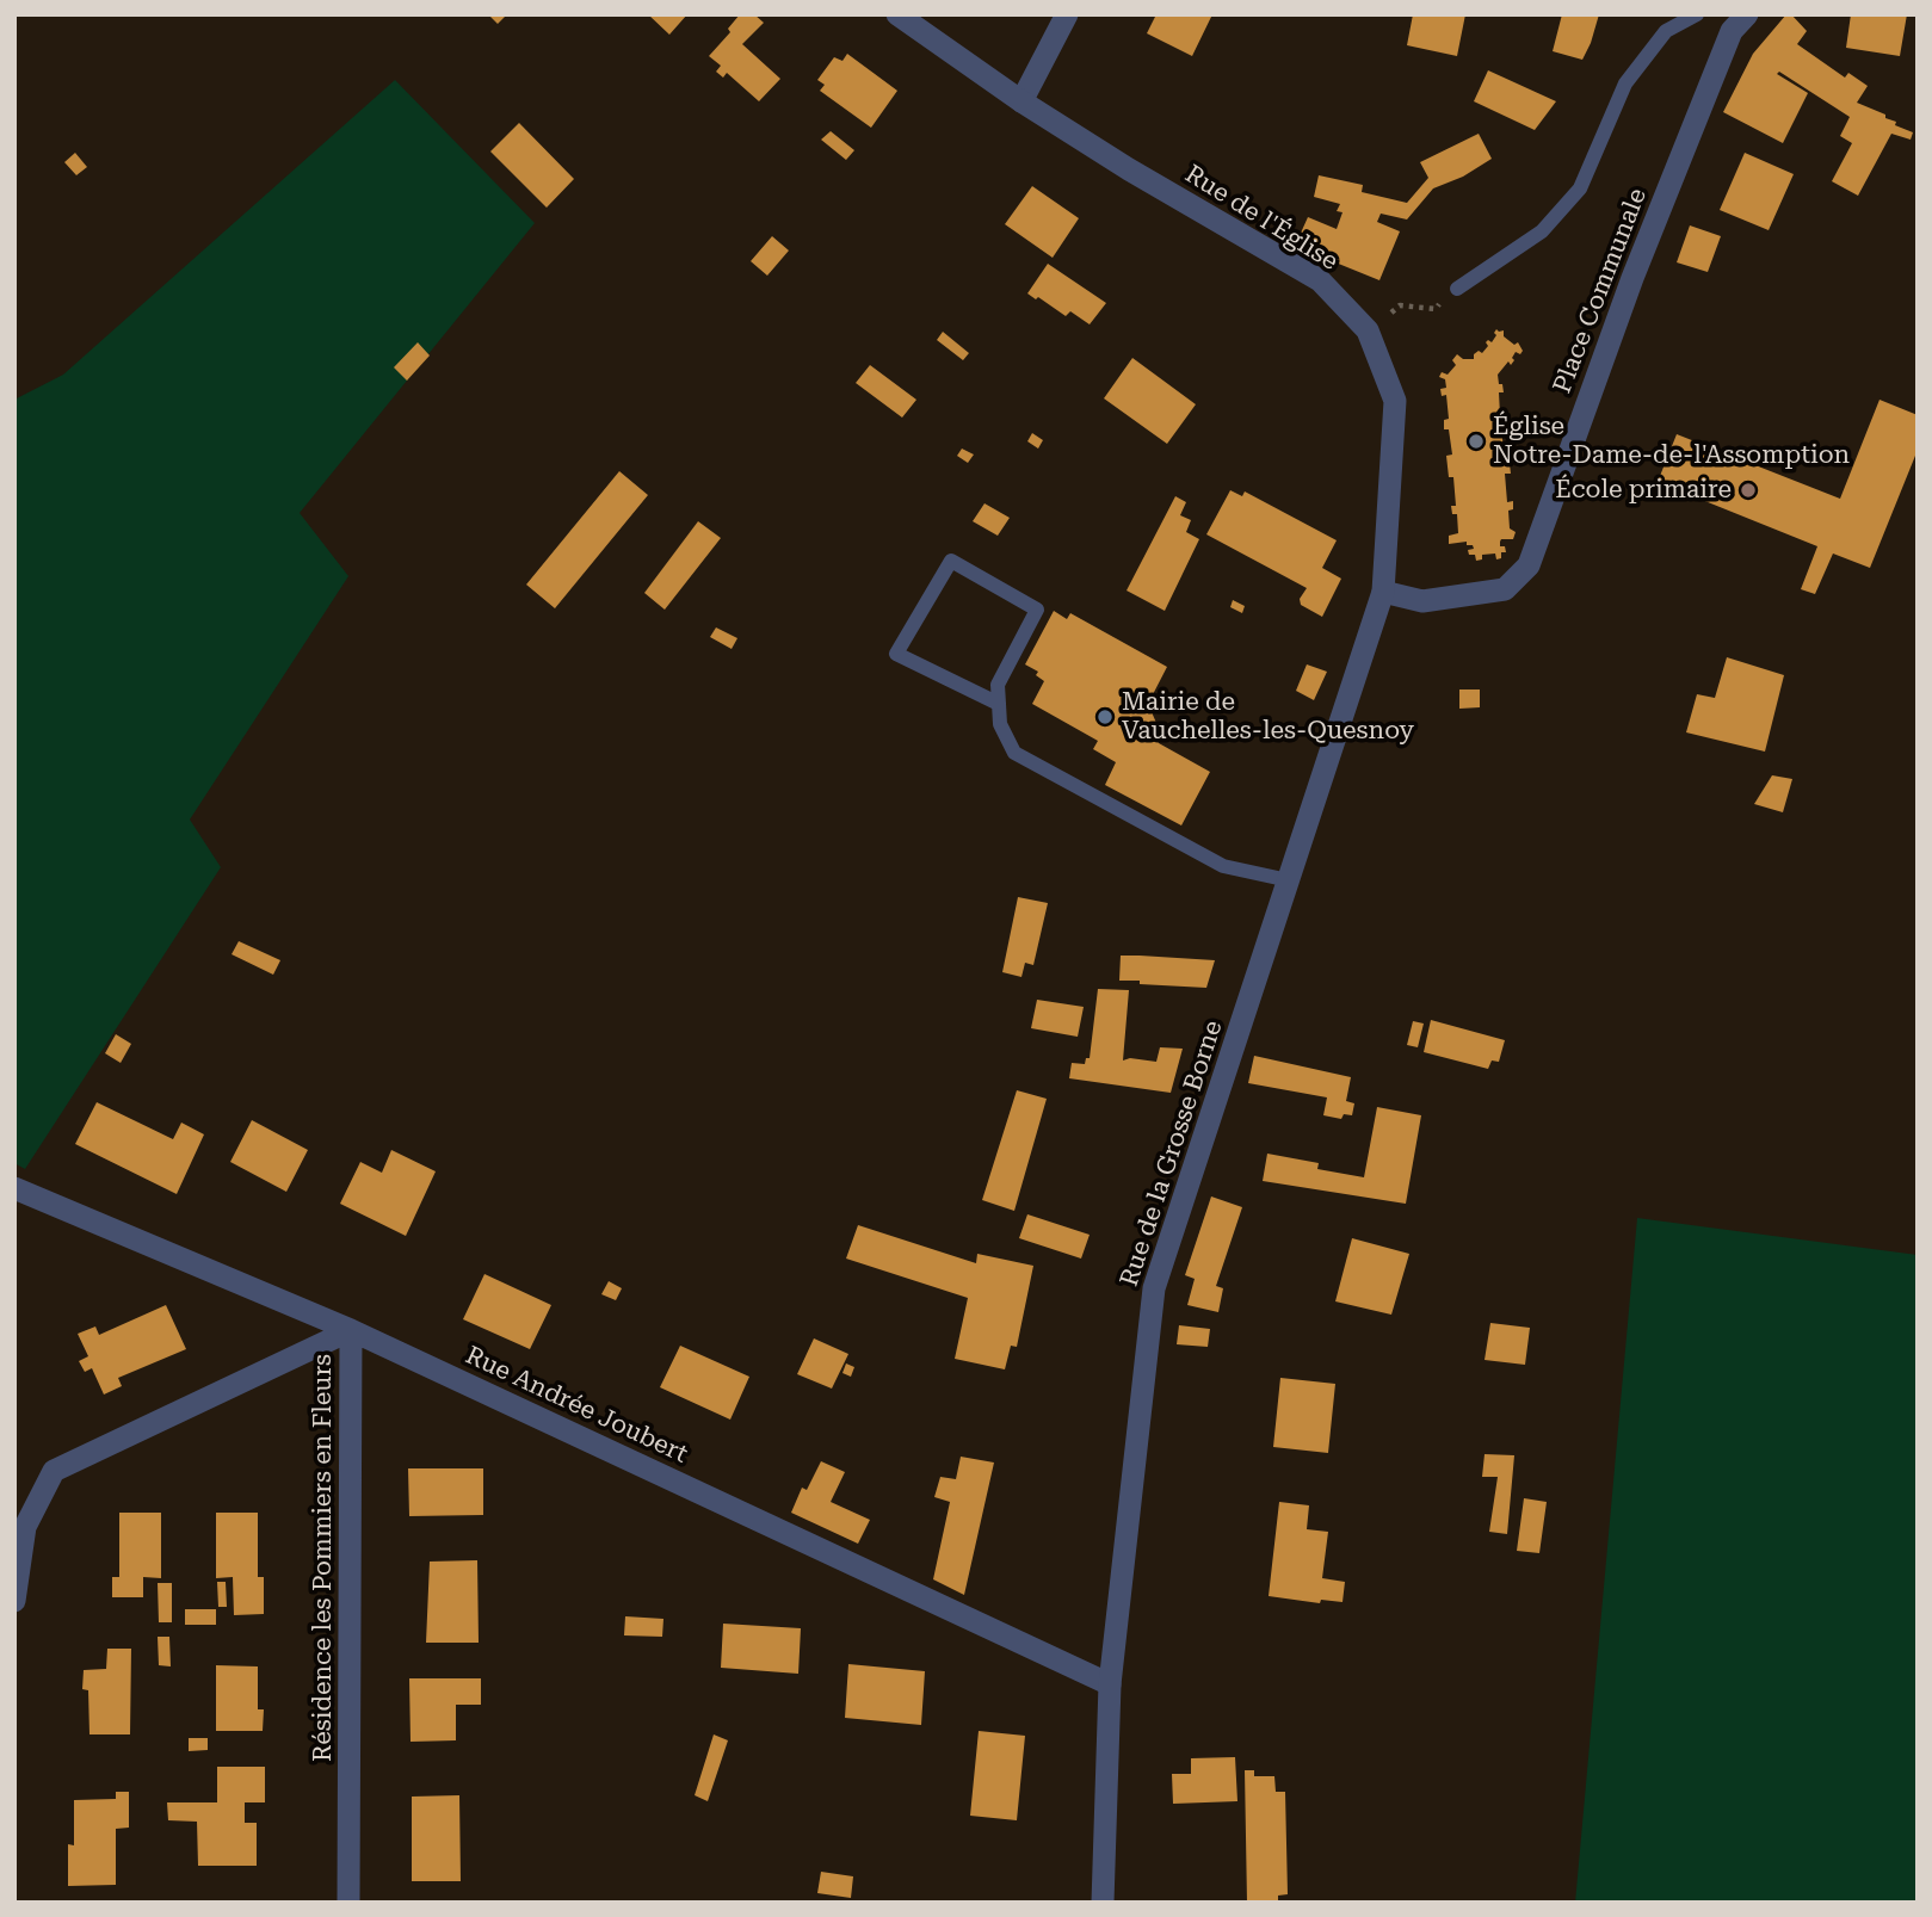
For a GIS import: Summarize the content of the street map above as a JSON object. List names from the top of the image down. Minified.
{"streets":{"street":["Rue de l'Église","Place Communale","Rue de la Grosse Borne","Rue Andrée Joubert","Résidence les Pommiers en Fleurs"]},"crossings":[["Rue de l'Église","Place Communale"],["Rue de l'Église","Rue de la Grosse Borne"],["Place Communale","Rue de la Grosse Borne"],["Rue de la Grosse Borne","Rue Andrée Joubert"],["Rue Andrée Joubert","Résidence les Pommiers en Fleurs"]],"places":["Église Notre-Dame-de-l'Assomption","École primaire","Mairie de Vauchelles-les-Quesnoy"]}
